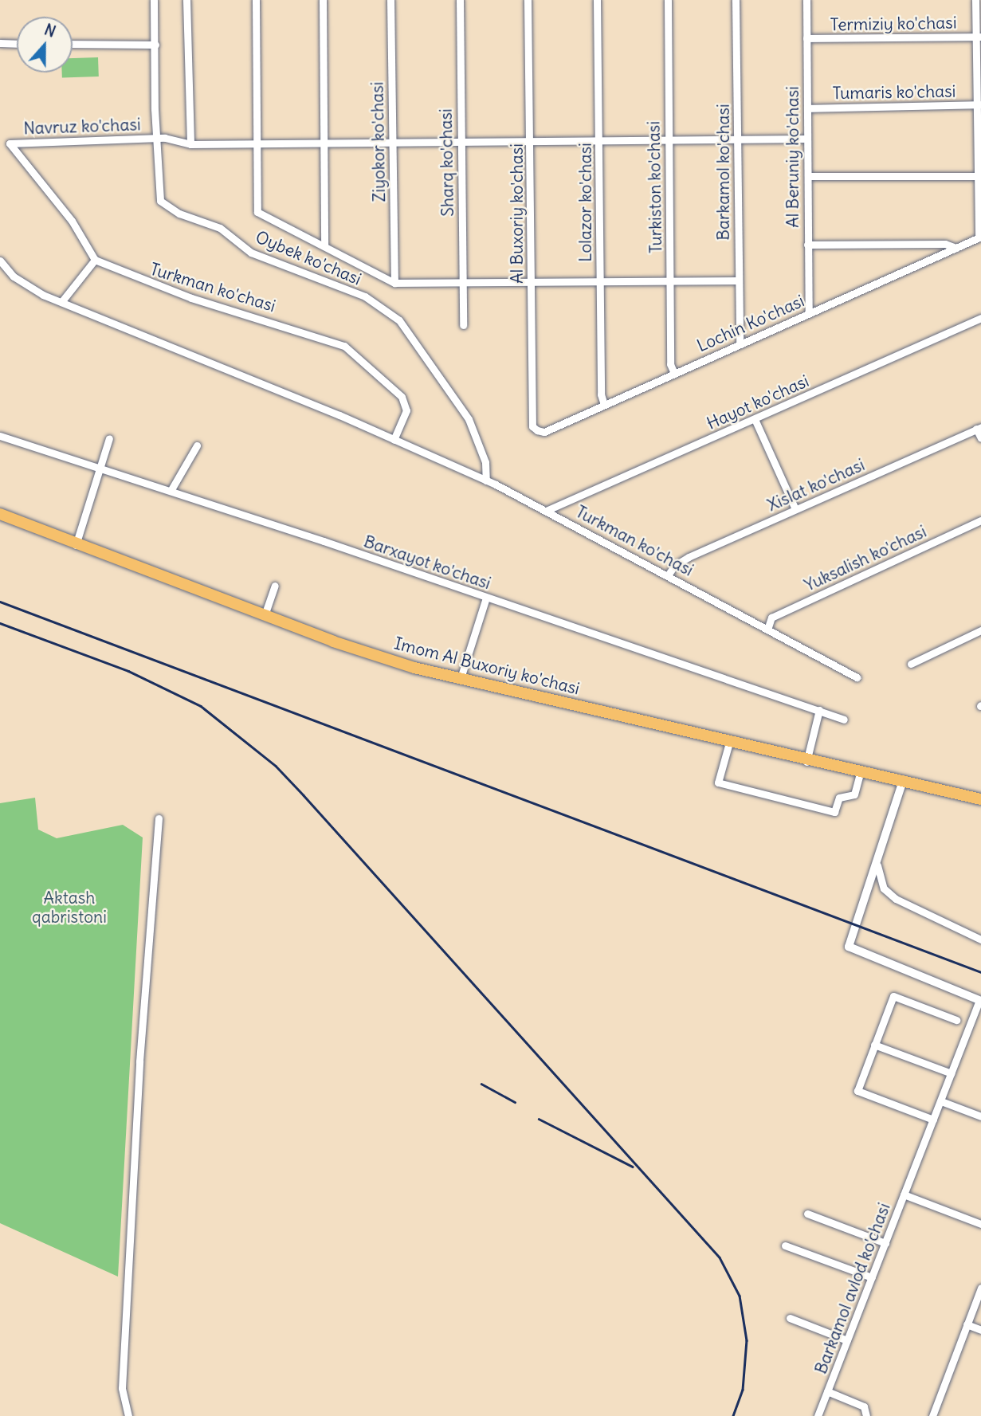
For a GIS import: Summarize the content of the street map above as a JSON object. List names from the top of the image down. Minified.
{"streets":{"main road":["Imom Al Buxoriy ko'chasi"],"street":["Termiziy ko'chasi","Tumaris ko'chasi","Navruz ko'chasi","Ziyokor ko'chasi","Al Beruniy ko'chasi","Sharq ko'chasi","Barkamol ko'chasi","Turkiston ko'chasi","Lolazor ko'chasi","Al Buxoriy ko'chasi","Oybek ko'chasi","Turkman ko'chasi","Lochin Ko'chasi","Hayot ko'chasi","Xislat ko'chasi","Yuksalish ko'chasi","Barxayot ko'chasi","Barkamol avlod ko'chasi"]},"crossings":[["Termiziy ko'chasi","Al Beruniy ko'chasi"],["Tumaris ko'chasi","Al Beruniy ko'chasi"],["Navruz ko'chasi","Ziyokor ko'chasi"],["Navruz ko'chasi","Al Beruniy ko'chasi"],["Navruz ko'chasi","Sharq ko'chasi"],["Navruz ko'chasi","Barkamol ko'chasi"],["Navruz ko'chasi","Turkiston ko'chasi"],["Navruz ko'chasi","Lolazor ko'chasi"],["Navruz ko'chasi","Al Buxoriy ko'chasi"],["Navruz ko'chasi","Oybek ko'chasi"],["Navruz ko'chasi","Turkman ko'chasi"],["Al Beruniy ko'chasi","Lochin Ko'chasi"],["Barkamol ko'chasi","Lochin Ko'chasi"],["Turkiston ko'chasi","Lochin Ko'chasi"],["Lolazor ko'chasi","Lochin Ko'chasi"],["Al Buxoriy ko'chasi","Lochin Ko'chasi"],["Oybek ko'chasi","Turkman ko'chasi"],["Turkman ko'chasi","Hayot ko'chasi"],["Turkman ko'chasi","Xislat ko'chasi"],["Turkman ko'chasi","Yuksalish ko'chasi"]],"parks":["Aktash qabristoni"],"north":"top"}
